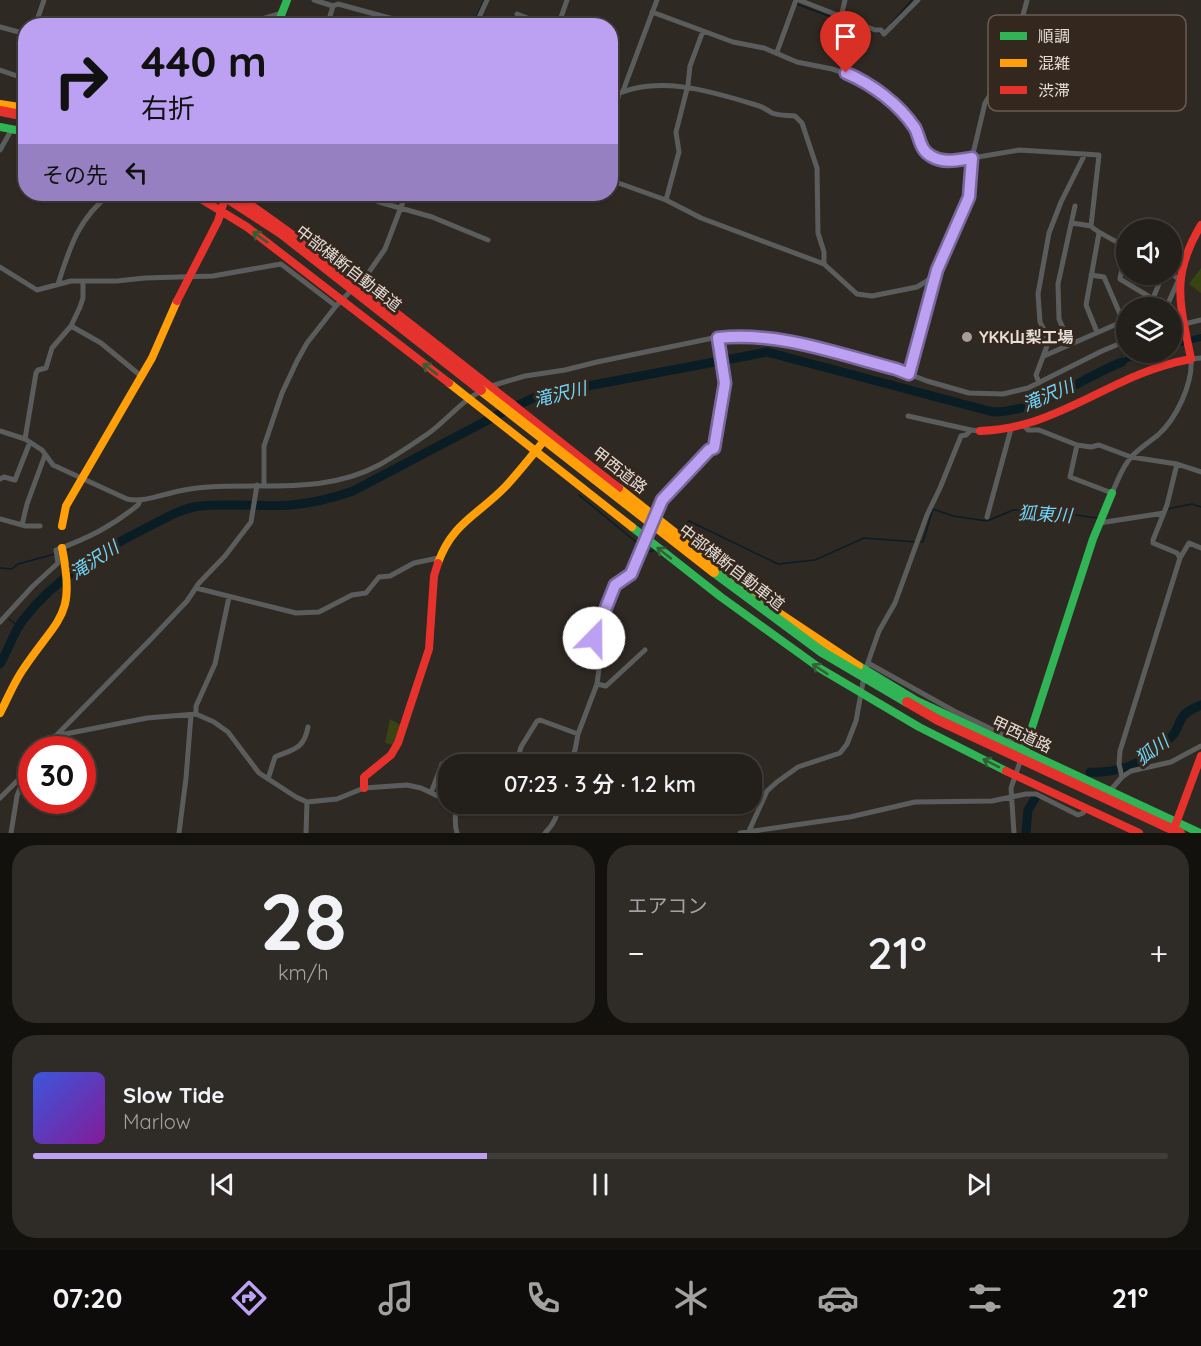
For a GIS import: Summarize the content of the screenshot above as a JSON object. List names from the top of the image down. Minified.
{"streets":{"main road":["中部横断自動車道","甲西道路"]},"crossings":[["中部横断自動車道","甲西道路"]],"water":["滝沢川","狐東川","狐川"],"places":["YKK山梨工場"],"legend":["順調","混雑","渋滞"],"page":{"turn":["440 m","右折"],"then":"その先","limit":"30","trip":"07:23 · 3 分 · 1.2 km","tile":[["28","km/h"],"エアコン"],"heat":["−","21°","+"],"song":["Slow Tide","Marlow"],"tabs":["07:20","21°"]}}
